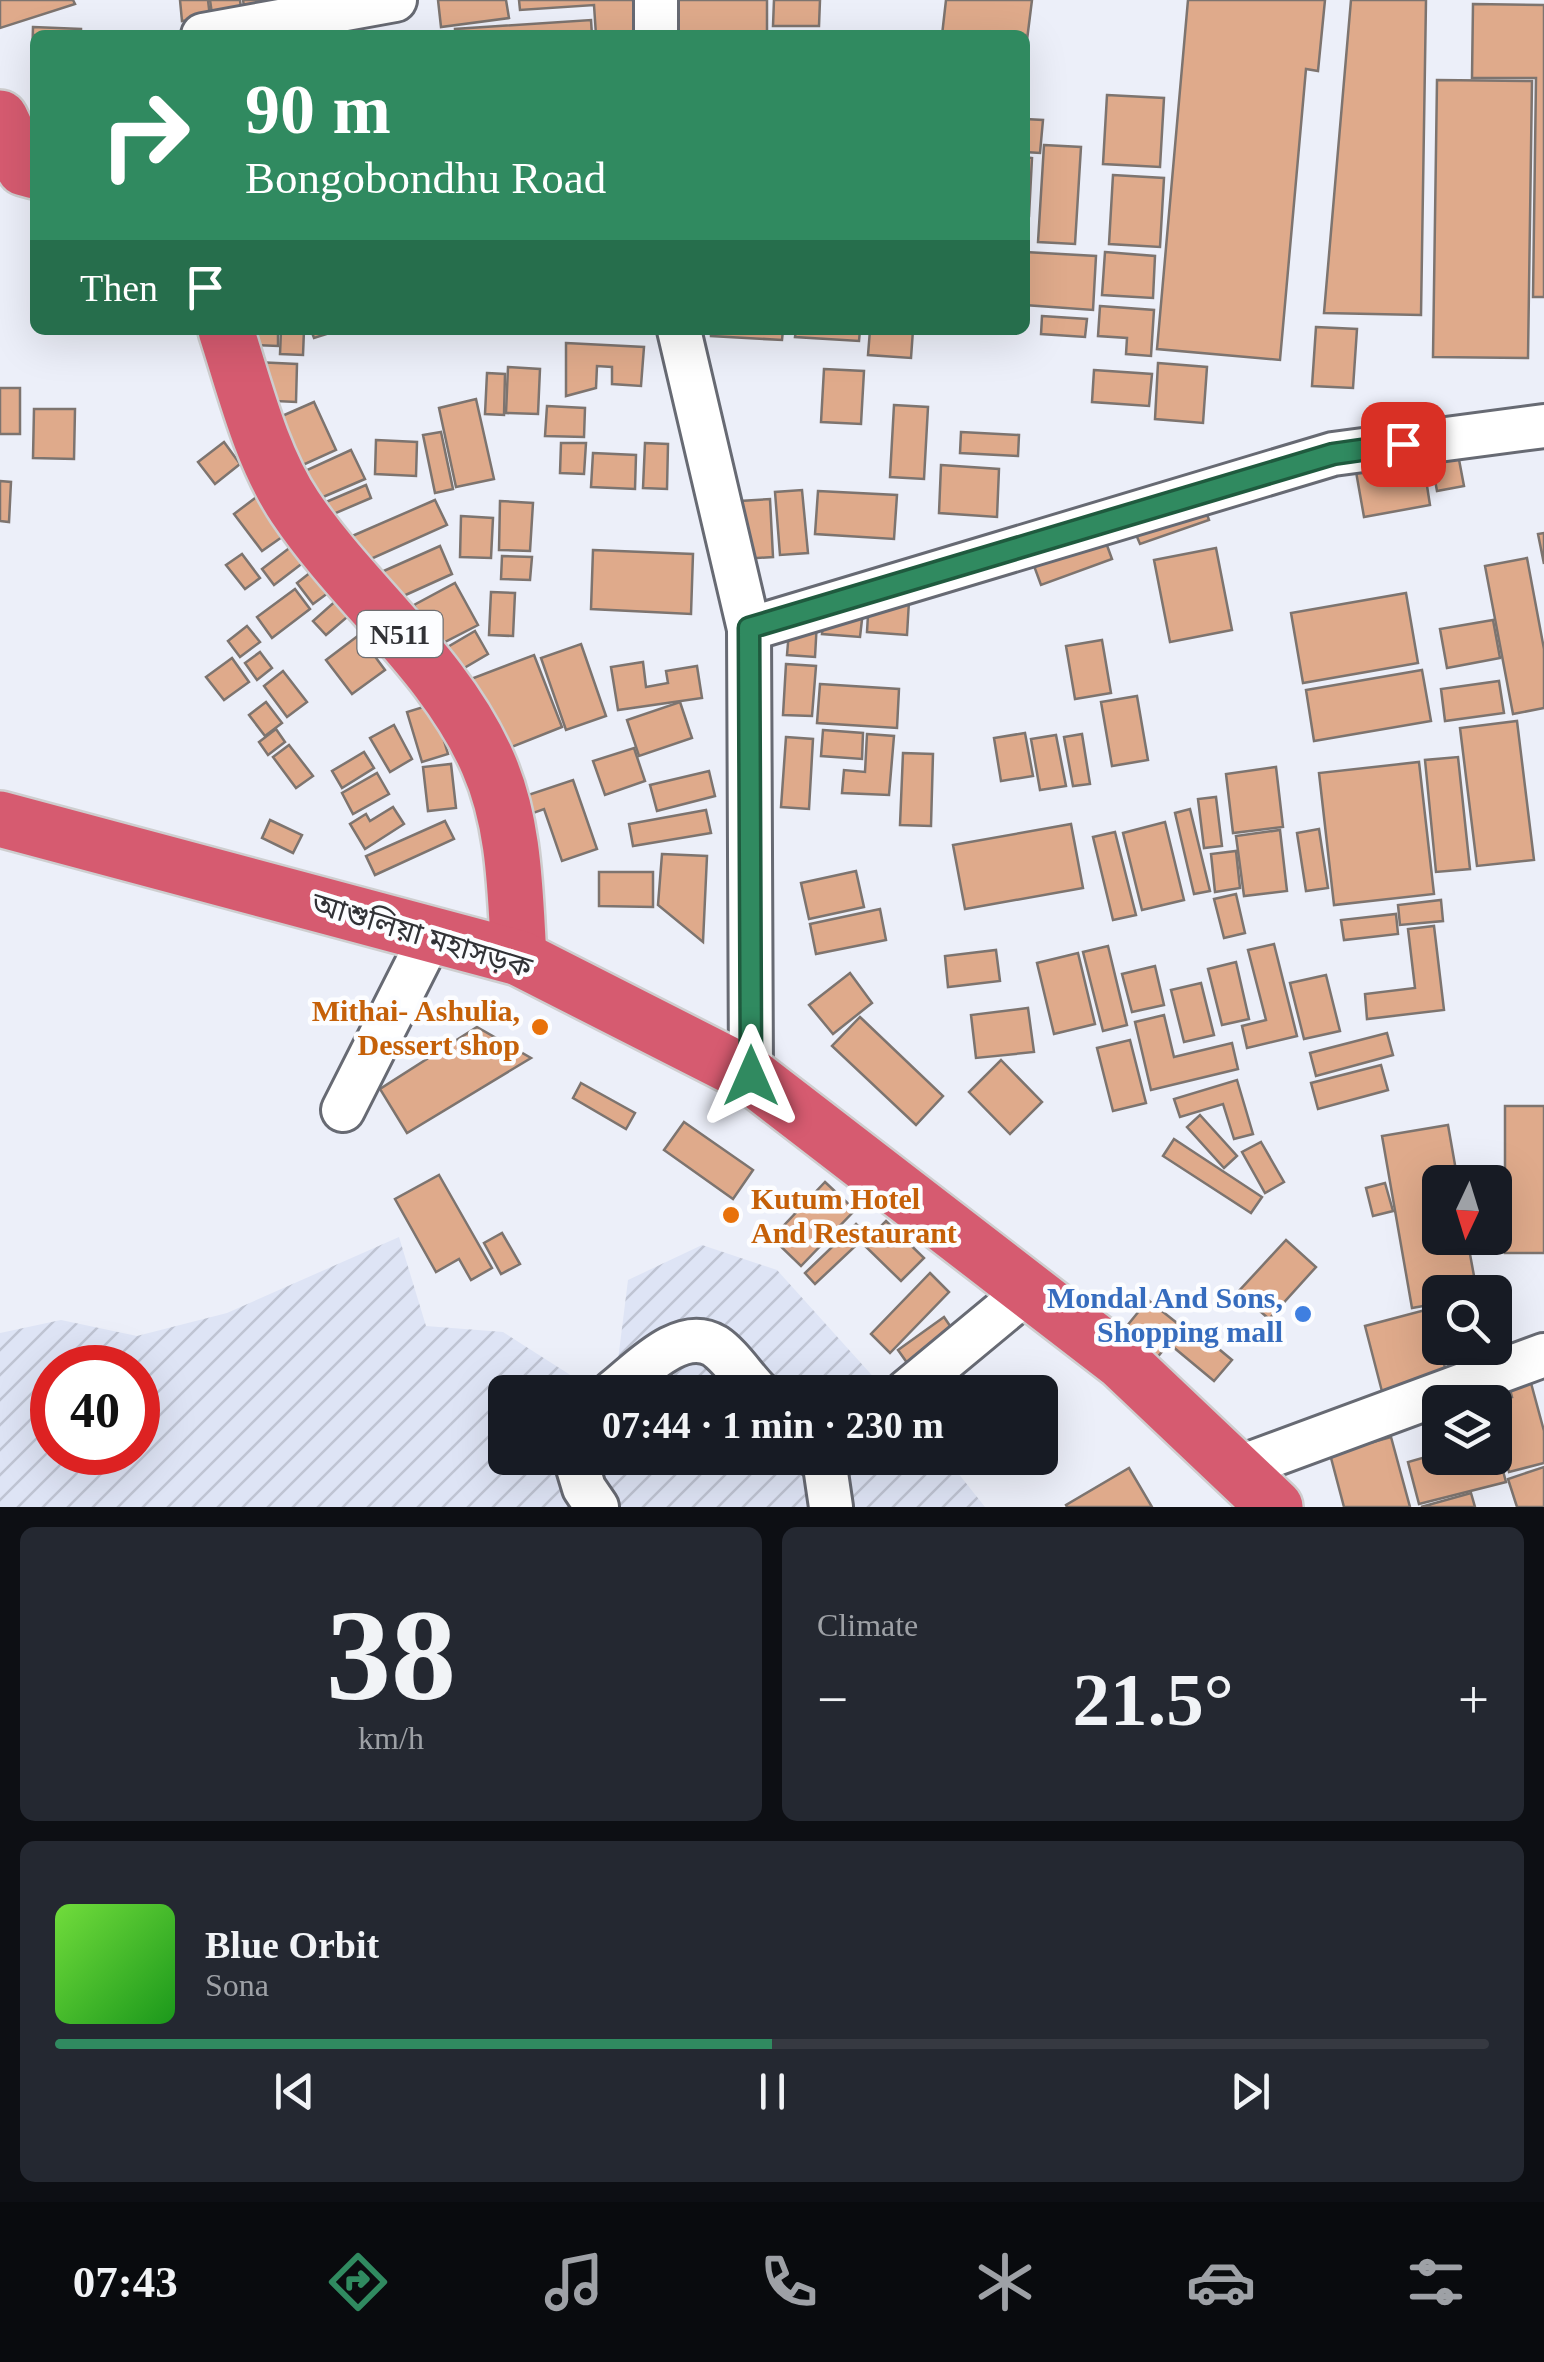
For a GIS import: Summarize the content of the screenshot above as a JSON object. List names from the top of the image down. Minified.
{"streets":{"highway":["N511","আশুলিয়া মহাসড়ক"]},"crossings":[["N511","আশুলিয়া মহাসড়ক"]],"places":["Mithai- Ashulia, Dessert shop","Kutum Hotel And Restaurant","Mondal And Sons, Shopping mall"],"north":"bottom","page":{"turn":["90 m","Bongobondhu Road"],"then":"Then","limit":"40","trip":"07:44 · 1 min · 230 m","tile":[["38","km/h"],"Climate"],"heat":["−","21.5°","+"],"song":["Blue Orbit","Sona"],"tabs":"07:43"}}
